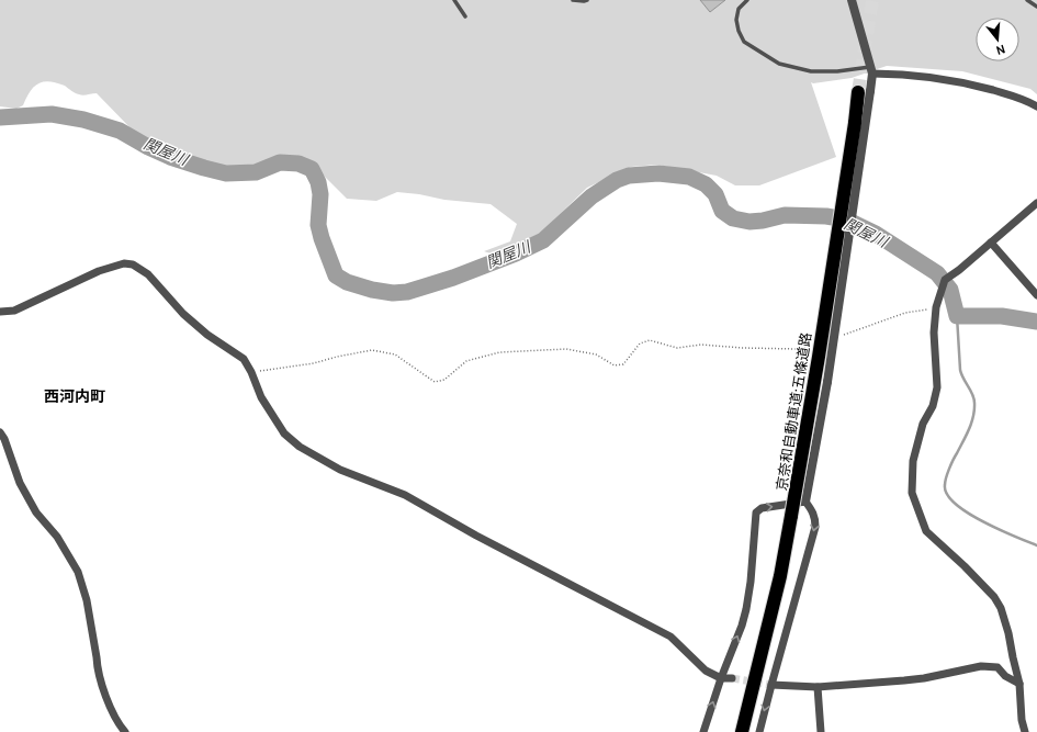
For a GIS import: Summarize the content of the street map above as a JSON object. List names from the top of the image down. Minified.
{"streets":{"highway":["京奈和自動車道;五條道路"]},"districts":["西河内町"],"water":["関屋川"],"north":"bottom"}
